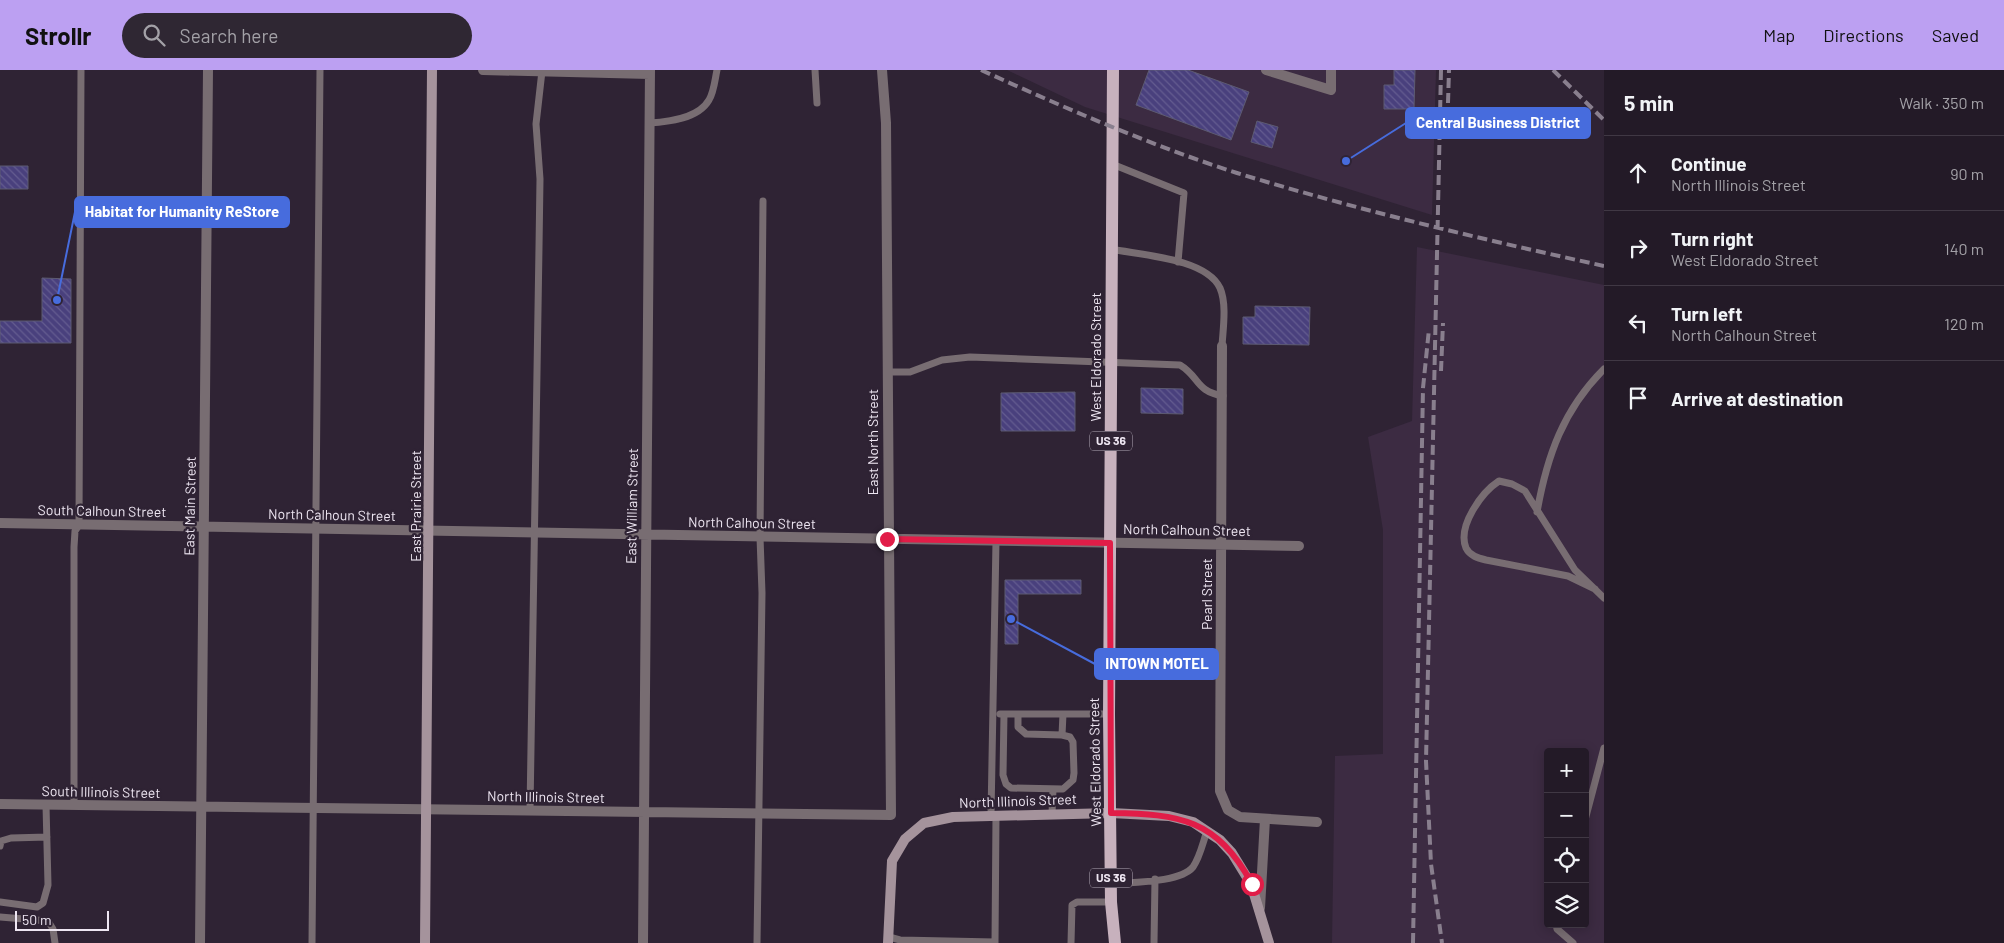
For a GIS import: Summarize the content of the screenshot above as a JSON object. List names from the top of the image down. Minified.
{"streets":{"main road":["West Eldorado Street","US 36"],"street":["East North Street","East Main Street","East Prairie Street","East William Street","South Calhoun Street","North Calhoun Street","Pearl Street","South Illinois Street","North Illinois Street"]},"crossings":[["West Eldorado Street","North Calhoun Street"],["West Eldorado Street","North Illinois Street"],["East North Street","North Calhoun Street"],["East North Street","North Illinois Street"],["East Main Street","South Calhoun Street"],["East Main Street","North Calhoun Street"],["East Main Street","South Illinois Street"],["East Main Street","North Illinois Street"],["East Prairie Street","North Calhoun Street"],["East Prairie Street","North Illinois Street"],["East William Street","North Calhoun Street"],["East William Street","North Illinois Street"],["South Calhoun Street","North Calhoun Street"],["North Calhoun Street","Pearl Street"],["South Illinois Street","North Illinois Street"]],"places":["Central Business District","Habitat for Humanity ReStore","INTOWN MOTEL"],"scale_bar":"50 m","page":{"header":"Strollr","search":"Search here","nav":["Map","Directions","Saved"],"heading":["5 min","Walk · 350 m"],"list":[["Continue","North Illinois Street","90 m"],["Turn right","West Eldorado Street","140 m"],["Turn left","North Calhoun Street","120 m"],"Arrive at destination"],"map_buttons":["+","−"],"scale":"50 m"}}
